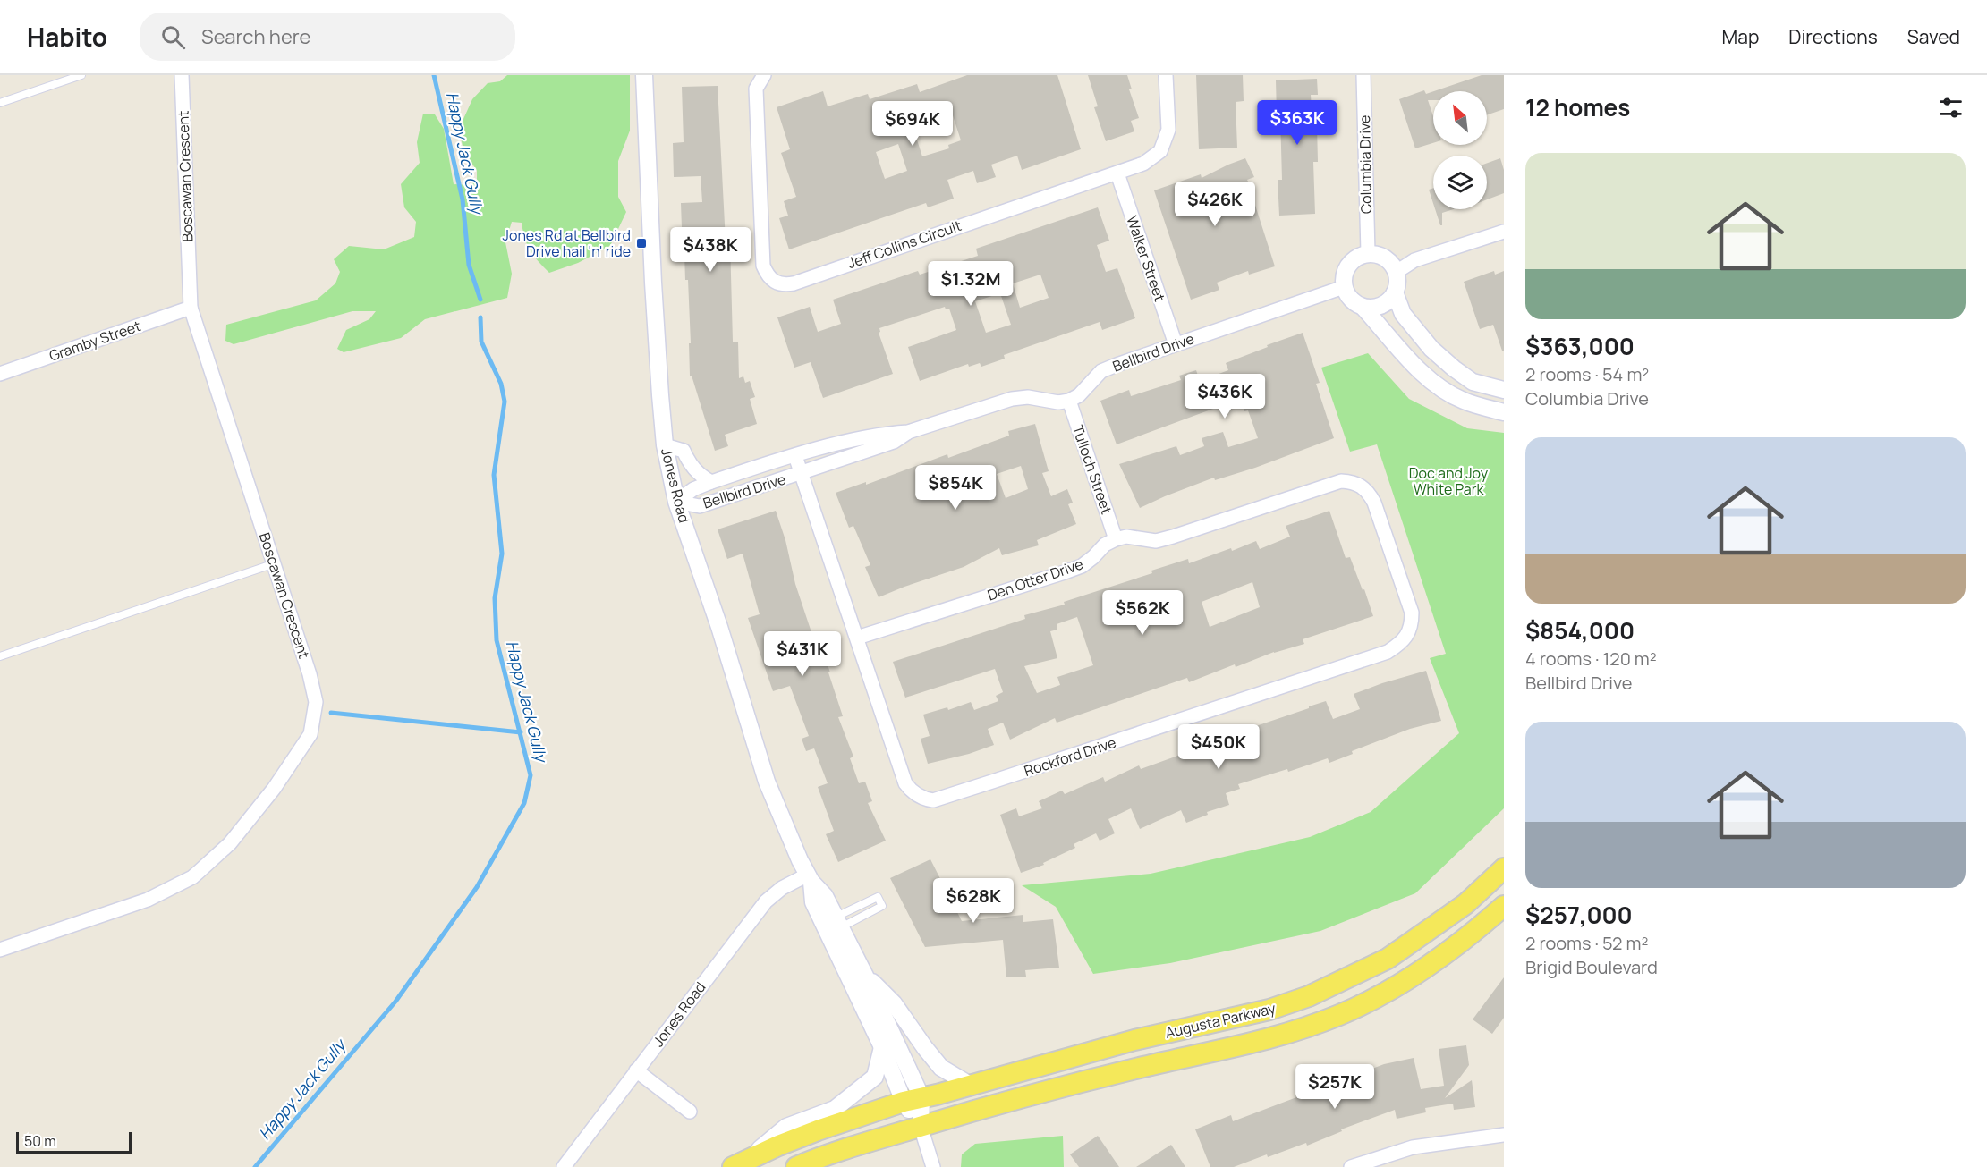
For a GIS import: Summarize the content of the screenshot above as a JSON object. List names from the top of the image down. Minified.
{"streets":{"main road":["Augusta Parkway"],"street":["Columbia Drive","Boscawan Crescent","Jeff Collins Circuit","Walker Street","Gramby Street","Bellbird Drive","Tulloch Street","Jones Road","Den Otter Drive","Rockford Drive"]},"crossings":[["Columbia Drive","Bellbird Drive"],["Boscawan Crescent","Gramby Street"],["Jeff Collins Circuit","Walker Street"],["Walker Street","Bellbird Drive"],["Bellbird Drive","Tulloch Street"],["Bellbird Drive","Jones Road"],["Bellbird Drive","Rockford Drive"],["Tulloch Street","Den Otter Drive"],["Tulloch Street","Rockford Drive"],["Jones Road","Augusta Parkway"],["Den Otter Drive","Rockford Drive"]],"water":["Happy Jack Gully"],"parks":["Doc and Joy White Park"],"places":{"transit":["Jones Rd at Bellbird Drive hail 'n' ride"]},"scale_bar":"50 m","north":"top left","page":{"header":"Habito","search":"Search here","nav":["Map","Directions","Saved"],"heading":"12 homes","price":["$363K","$694K","$426K","$438K","$1.32M","$436K","$854K","$562K","$431K","$450K","$628K","$257K"],"list":[{"name":"$363,000","note":"2 rooms · 54 m² · Columbia Drive"},{"name":"$854,000","note":"4 rooms · 120 m² · Bellbird Drive"},{"name":"$257,000","note":"2 rooms · 52 m² · Brigid Boulevard"}],"scale":"50 m"}}
